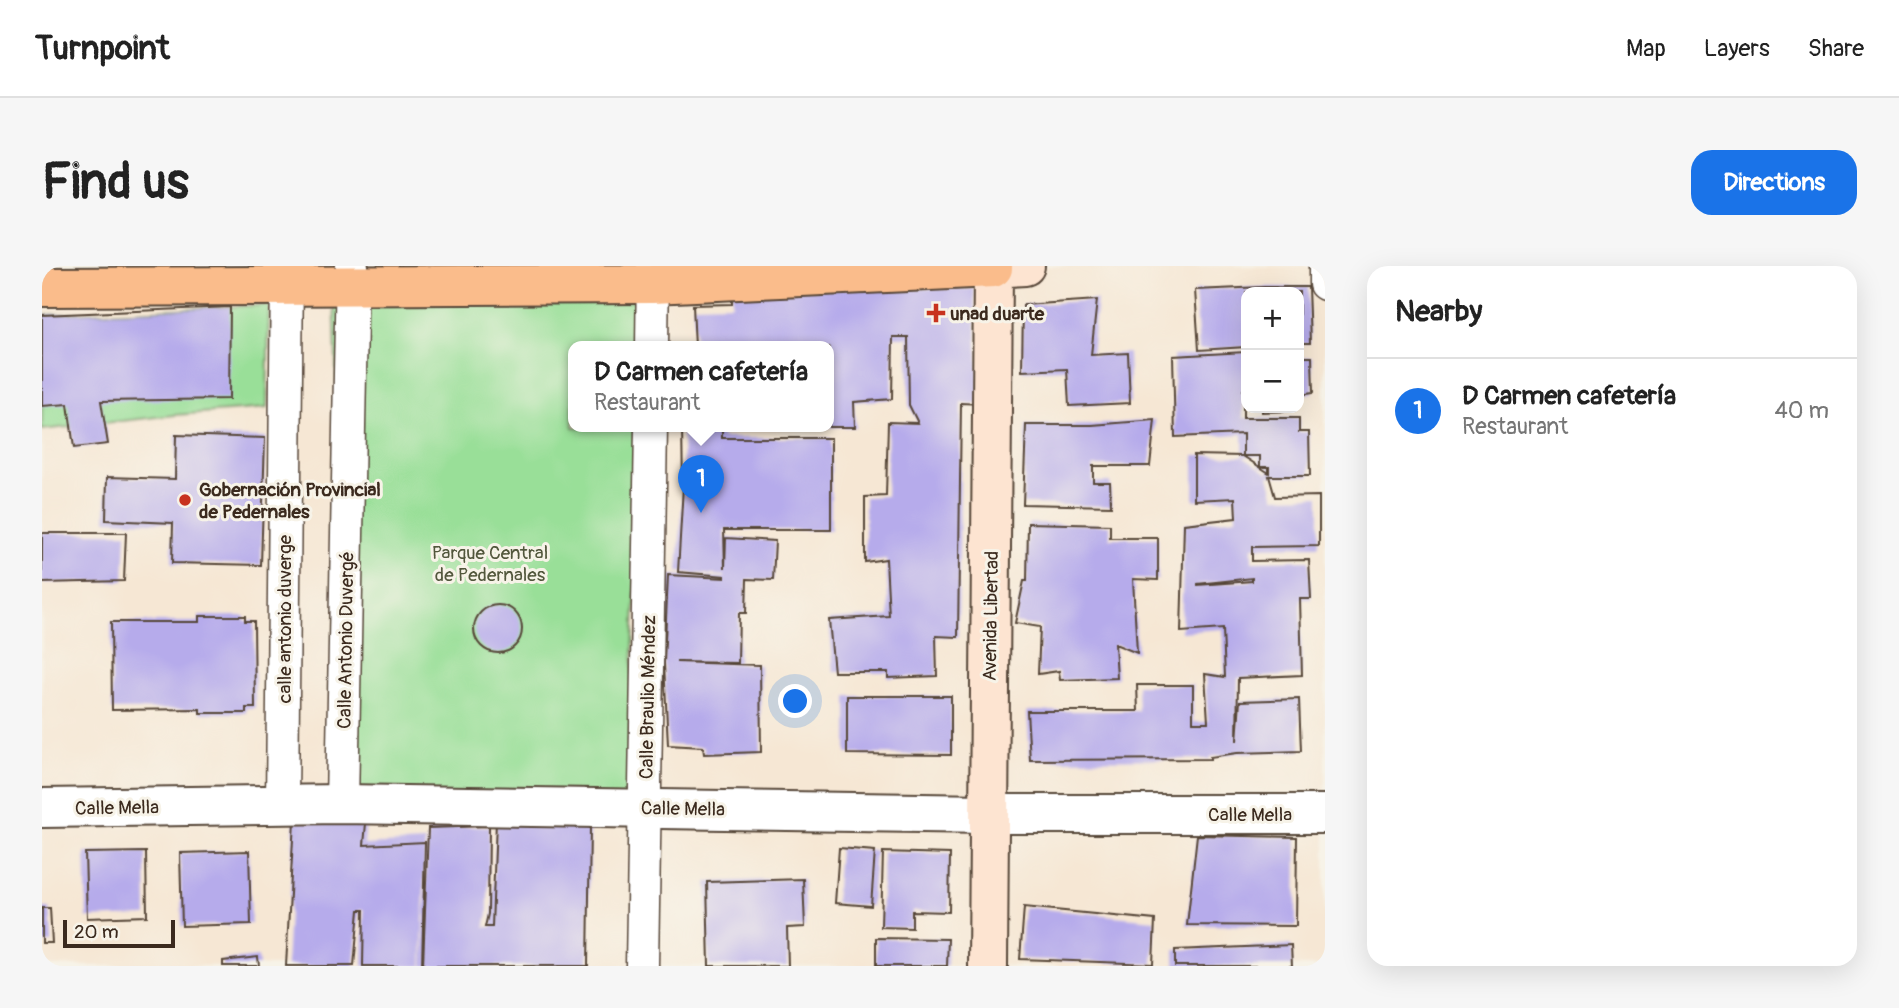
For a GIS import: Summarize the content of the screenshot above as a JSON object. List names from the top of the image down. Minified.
{"streets":{"main road":["Avenida Libertad"],"street":["calle antonio duverge","Calle Antonio Duvergé","Calle Braulio Méndez","Calle Mella"]},"crossings":[["Avenida Libertad","Calle Mella"],["calle antonio duverge","Calle Mella"],["Calle Antonio Duvergé","Calle Mella"],["Calle Braulio Méndez","Calle Mella"]],"parks":["Parque Central de Pedernales"],"places":{"health":["unad duarte"],"other":["Gobernación Provincial de Pedernales"]},"scale_bar":"20 m","page":{"header":"Turnpoint","nav":["Map","Layers","Share"],"buttons":"Directions","title":"Find us","heading":"Nearby","map_buttons":["+","−"],"popup":["D Carmen cafetería","Restaurant"],"list":[{"mark":"1","name":"D Carmen cafetería","note":"Restaurant","value":"40 m"}],"pins":"1","scale":"20 m"}}
